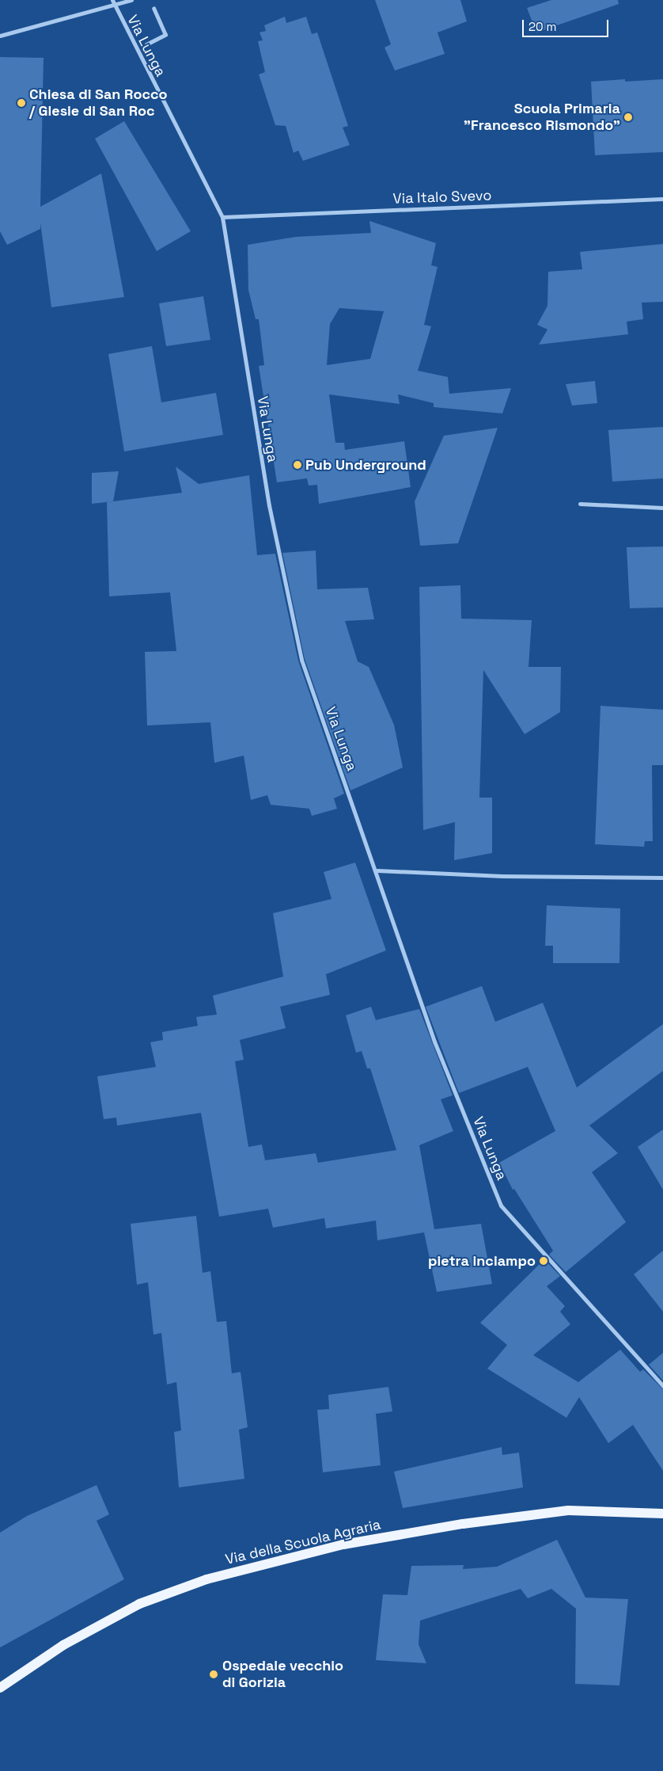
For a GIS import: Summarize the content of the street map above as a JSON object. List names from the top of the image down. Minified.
{"streets":{"main road":["Via della Scuola Agraria"],"street":["Via Lunga","Via Italo Svevo"]},"crossings":[["Via Lunga","Via Italo Svevo"]],"places":["Chiesa di San Rocco / Glesie di San Roc","Scuola Primaria \"Francesco Rismondo\"","Pub Underground","pietra inciampo","Ospedale vecchio di Gorizia"],"scale_bar":"20 m"}
